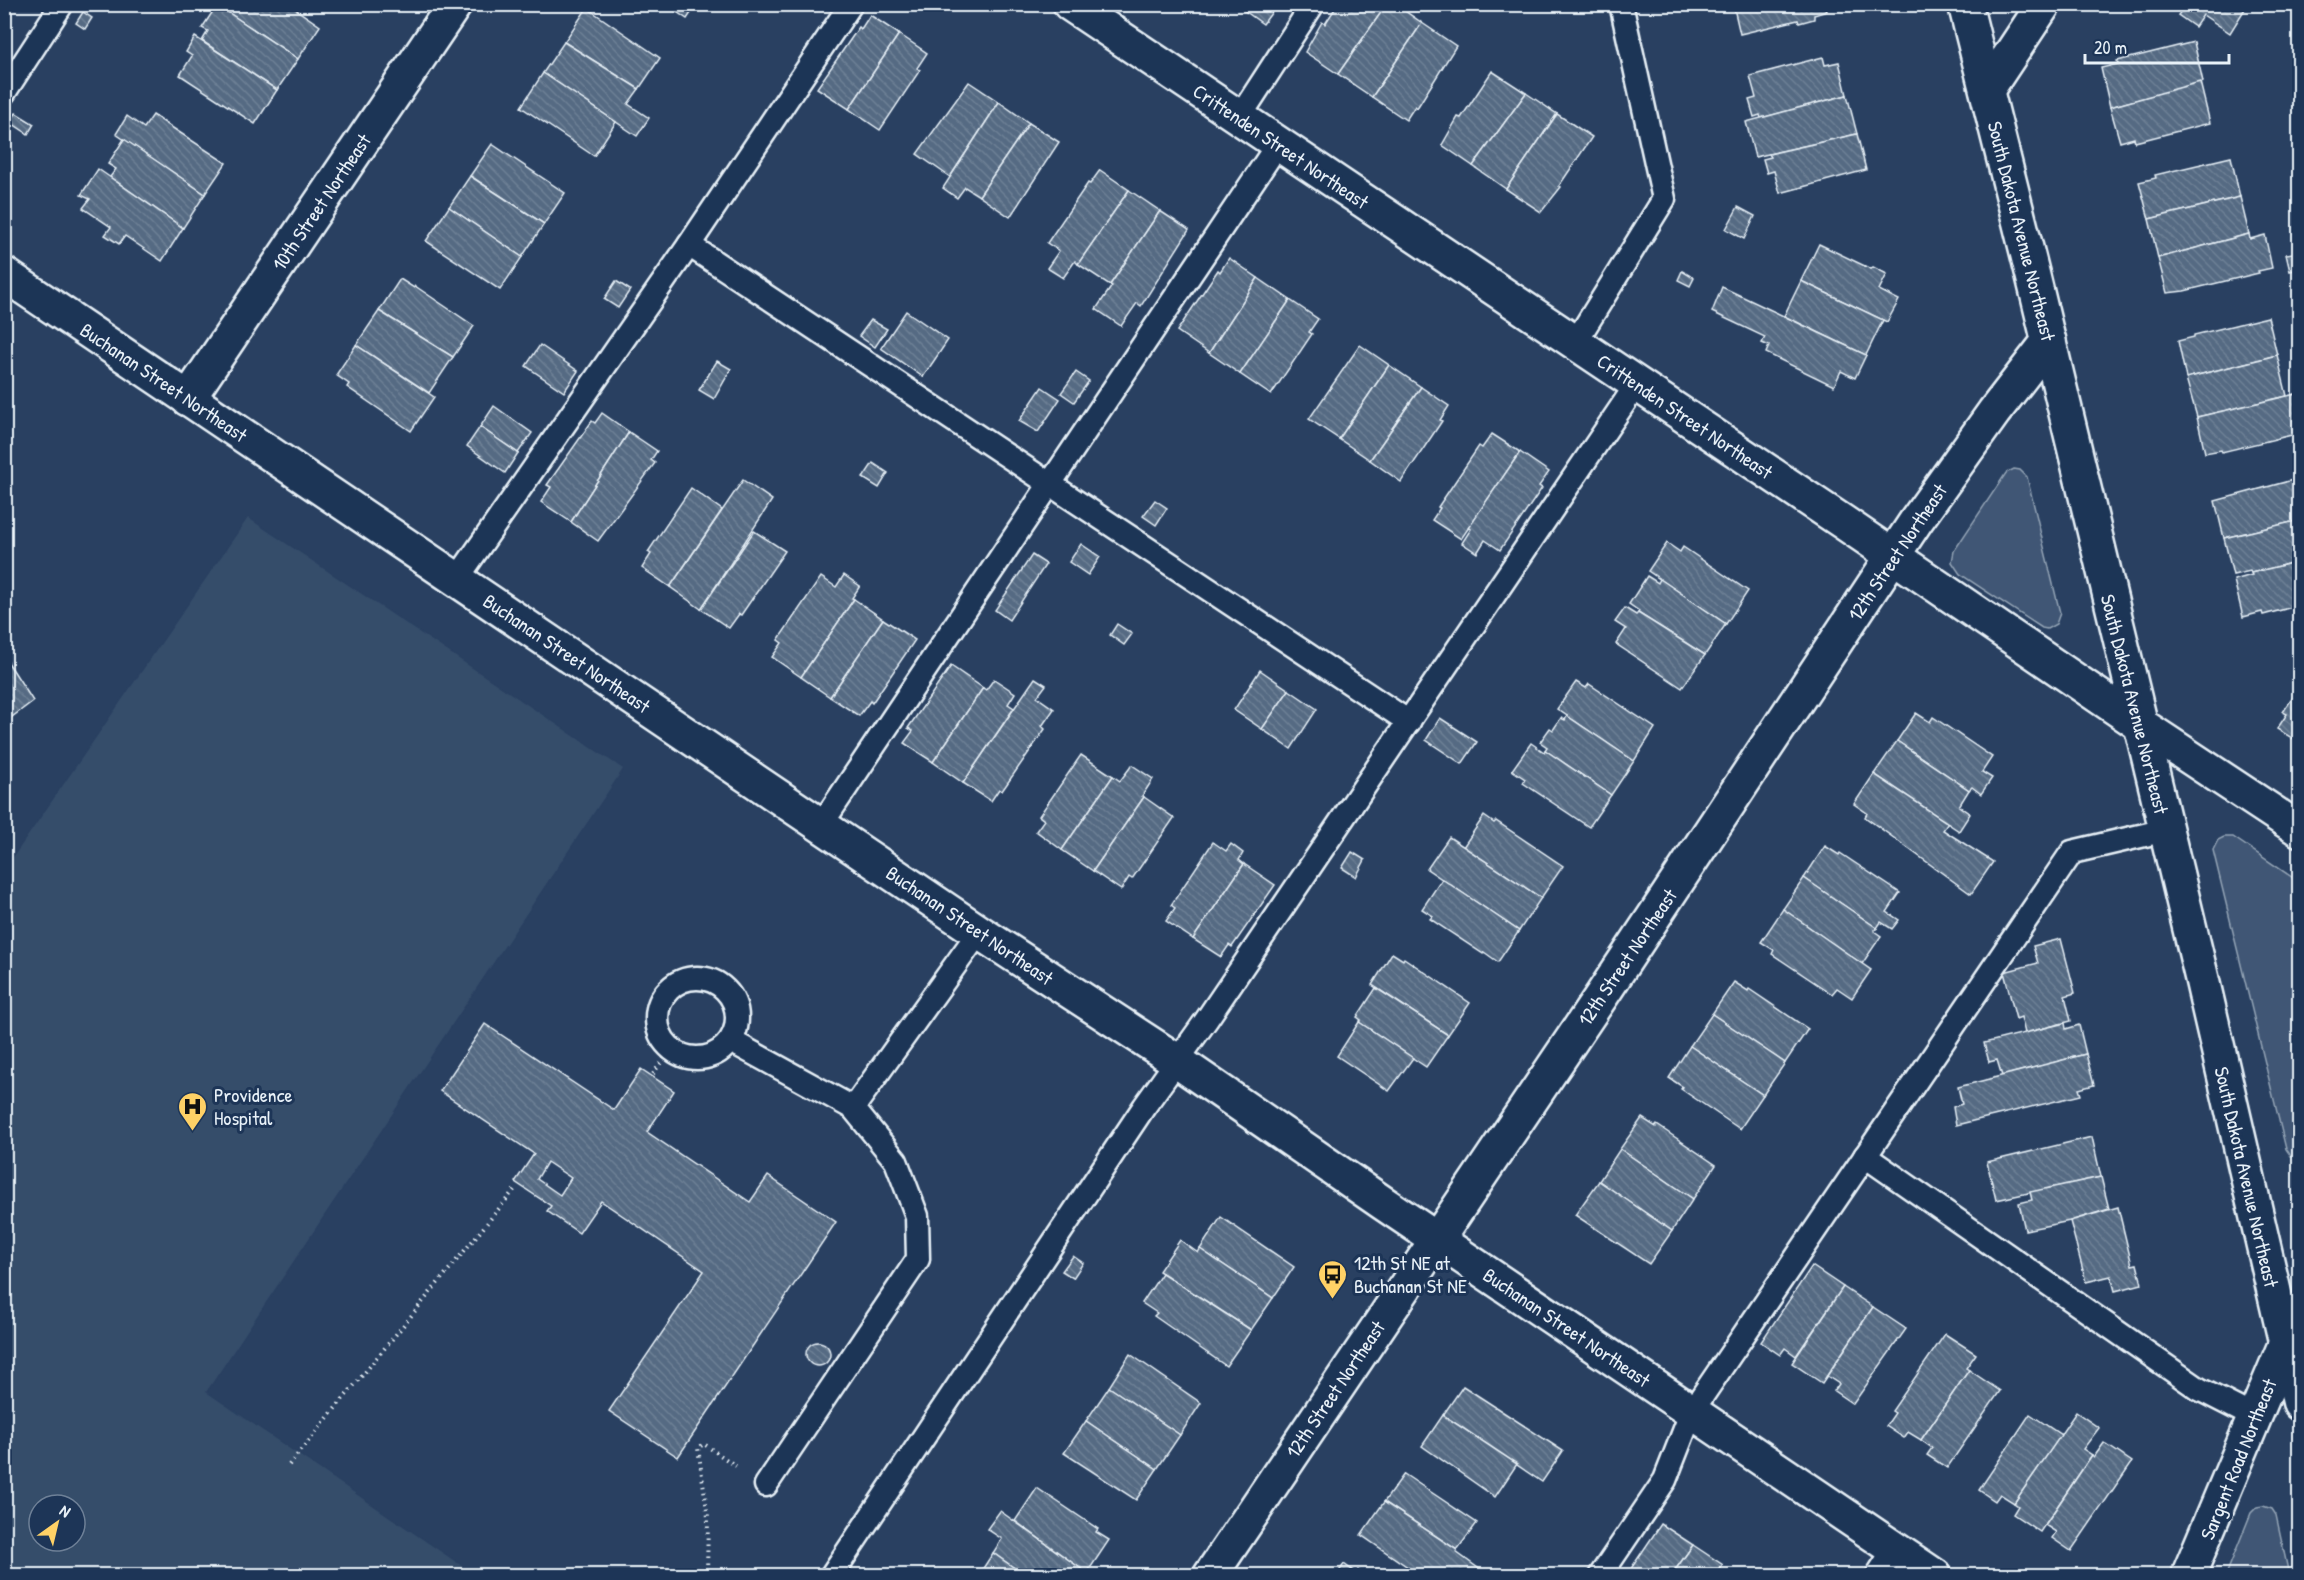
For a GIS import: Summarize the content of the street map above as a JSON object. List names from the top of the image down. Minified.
{"streets":{"street":["Crittenden Street Northeast","10th Street Northeast","South Dakota Avenue Northeast","Buchanan Street Northeast","12th Street Northeast","Sargent Road Northeast"]},"crossings":[["Crittenden Street Northeast","South Dakota Avenue Northeast"],["Crittenden Street Northeast","12th Street Northeast"],["10th Street Northeast","Buchanan Street Northeast"],["South Dakota Avenue Northeast","12th Street Northeast"],["South Dakota Avenue Northeast","Sargent Road Northeast"],["Buchanan Street Northeast","12th Street Northeast"]],"places":{"hospital":["Providence Hospital"],"bus stop":["12th St NE at Buchanan St NE"]},"scale_bar":"20 m","north":"top right"}
